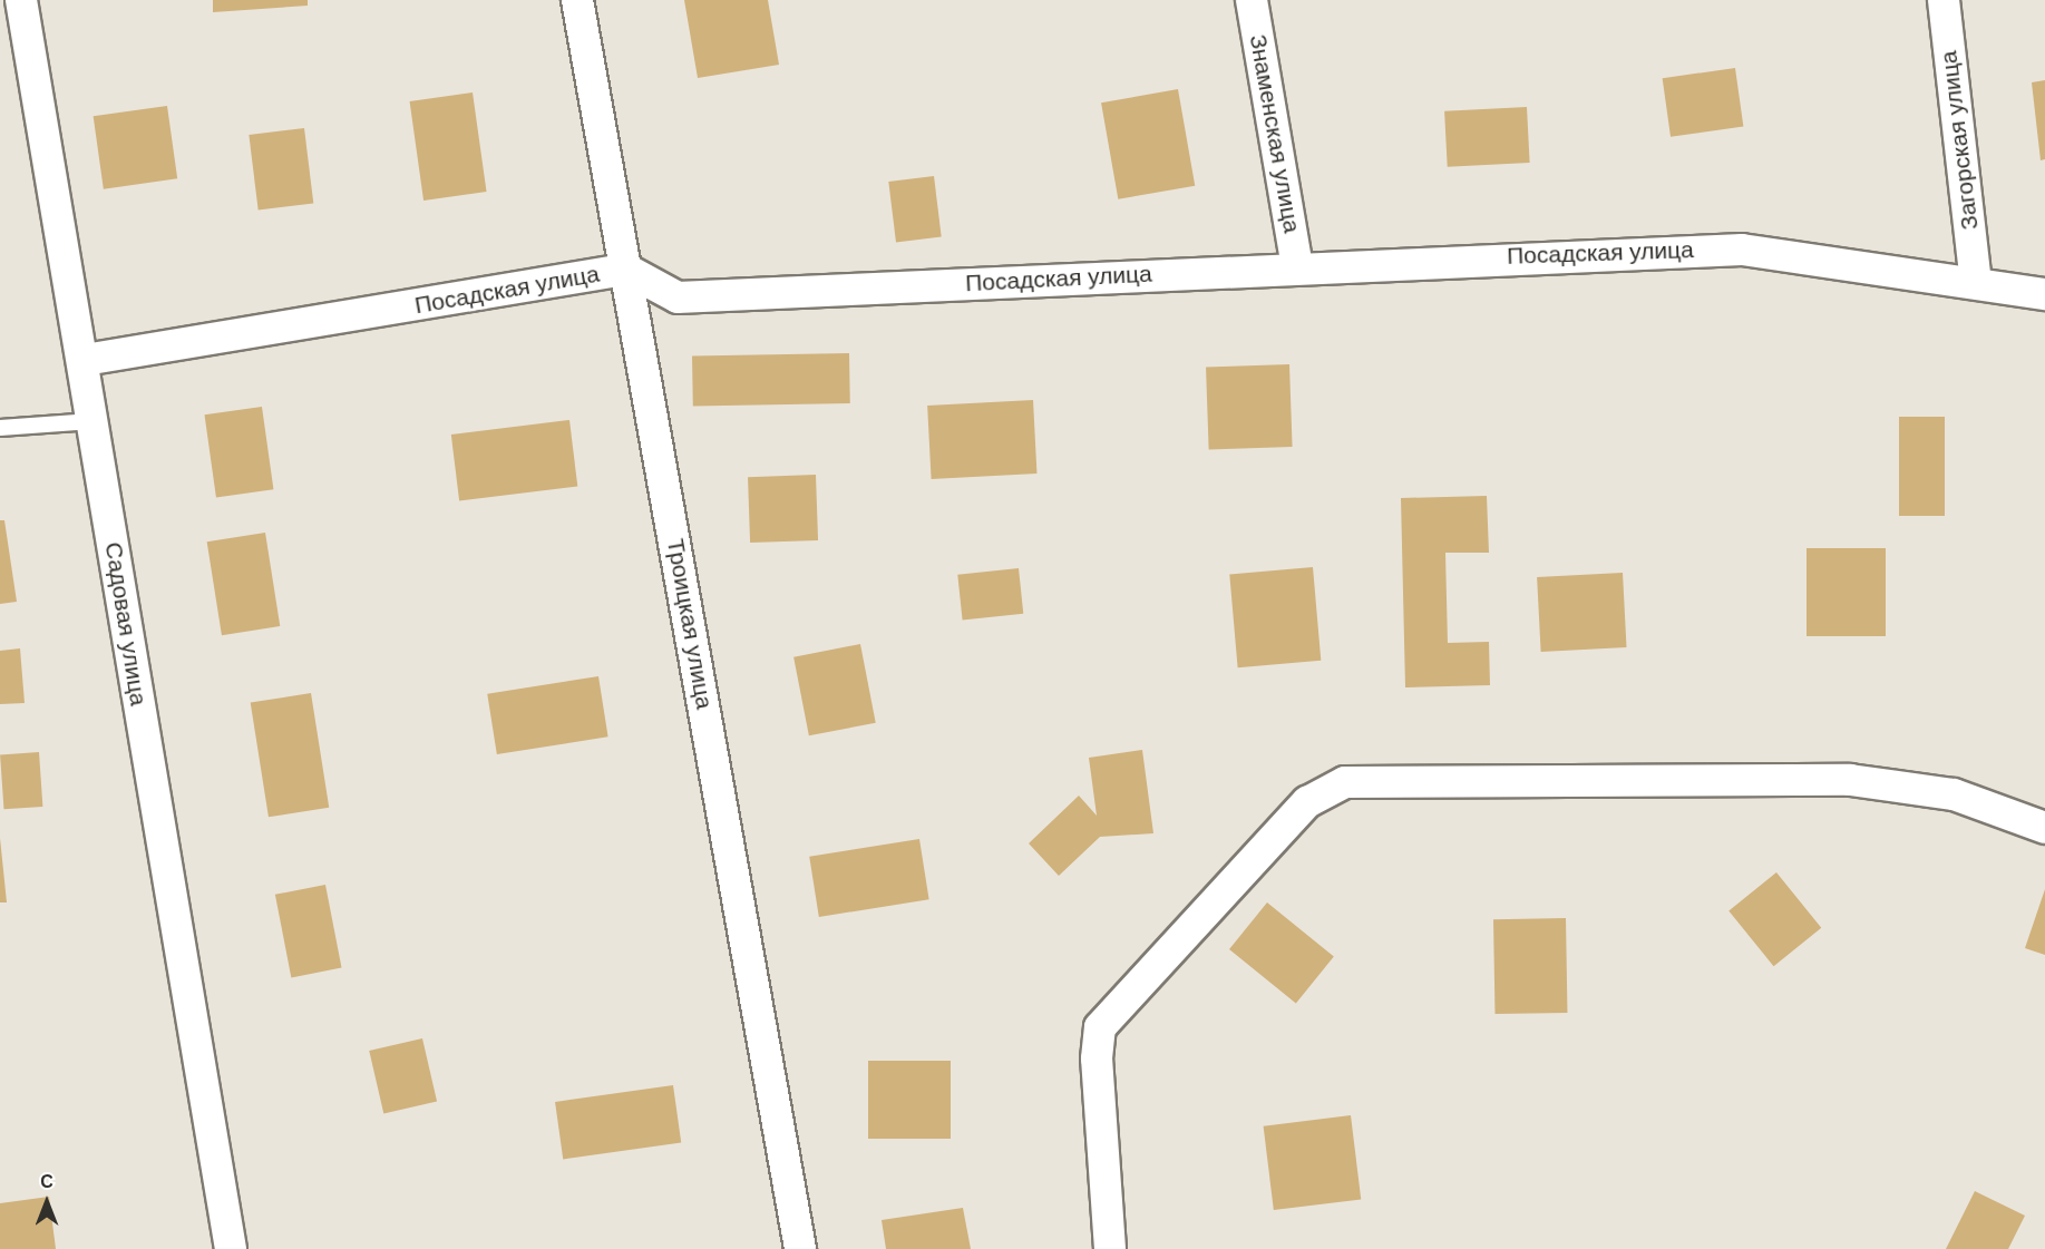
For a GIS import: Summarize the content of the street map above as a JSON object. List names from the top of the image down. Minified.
{"streets":{"street":["Знаменская улица","Загорская улица","Посадская улица","Садовая улица","Троицкая улица"]},"crossings":[["Знаменская улица","Посадская улица"],["Загорская улица","Посадская улица"],["Посадская улица","Садовая улица"],["Посадская улица","Троицкая улица"]],"north":"top"}
